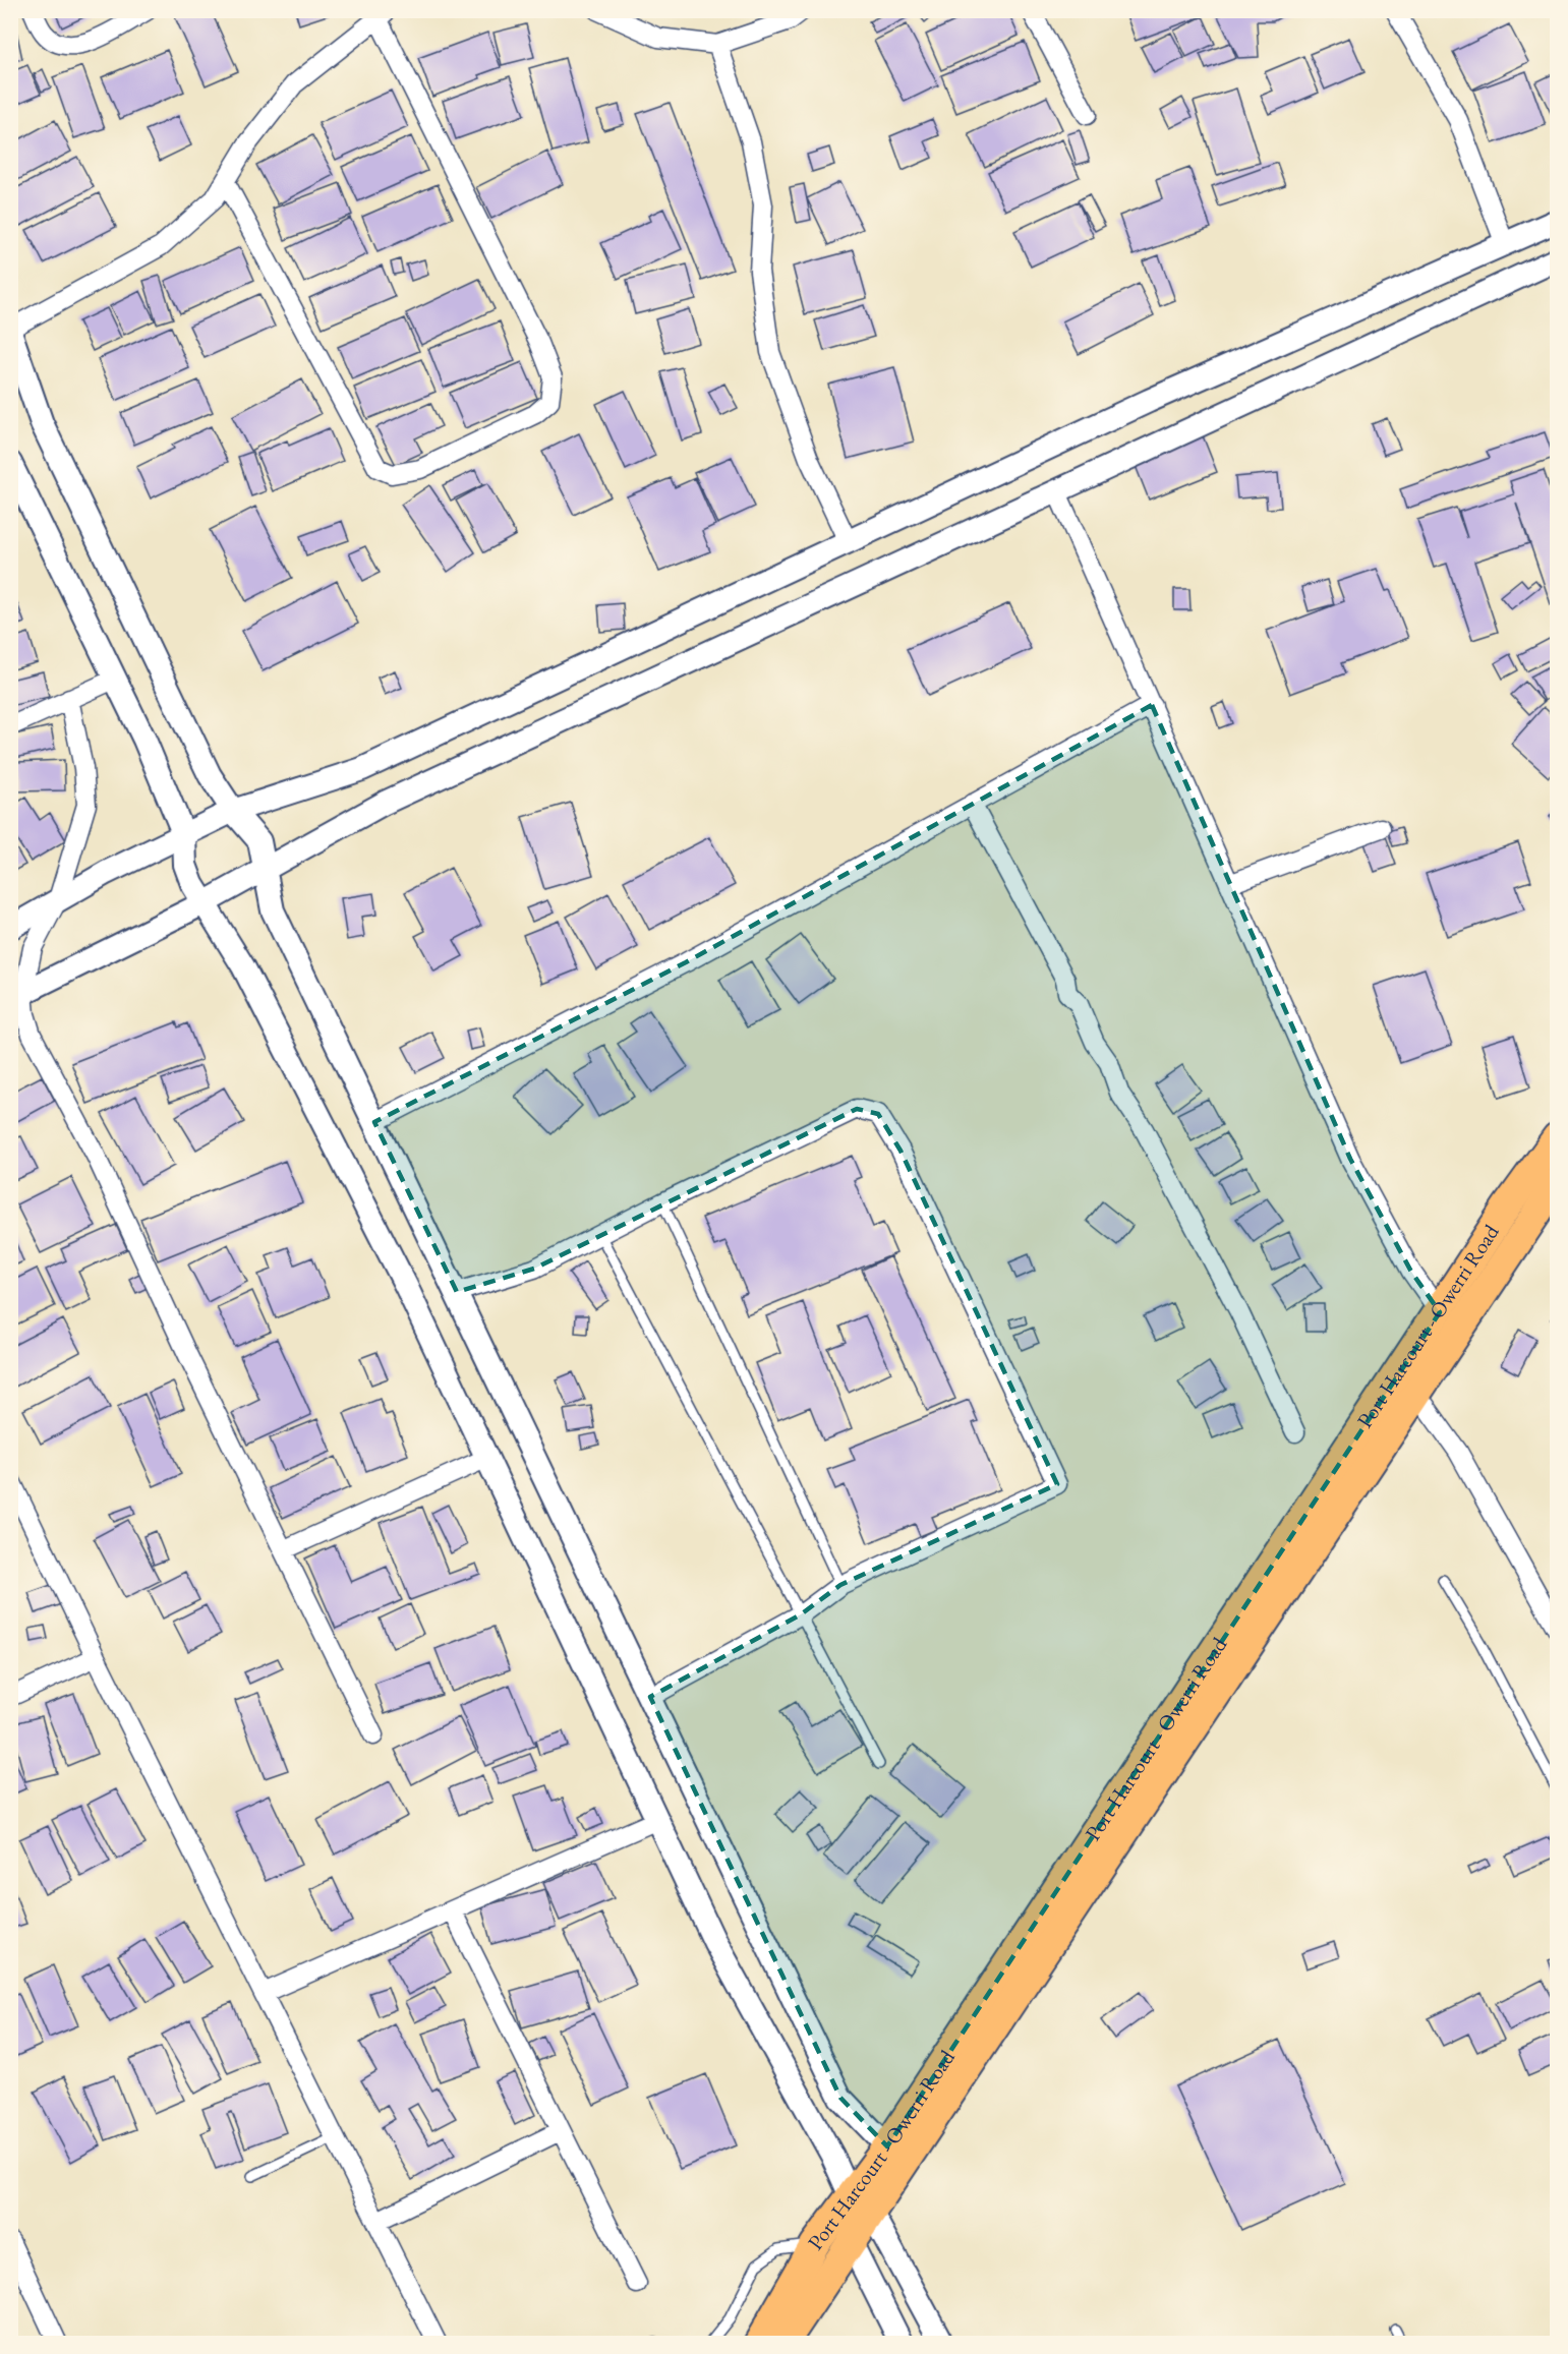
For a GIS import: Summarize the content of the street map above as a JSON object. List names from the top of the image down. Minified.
{"streets":{"main road":["Port Harcourt - Owerri Road"]}}
